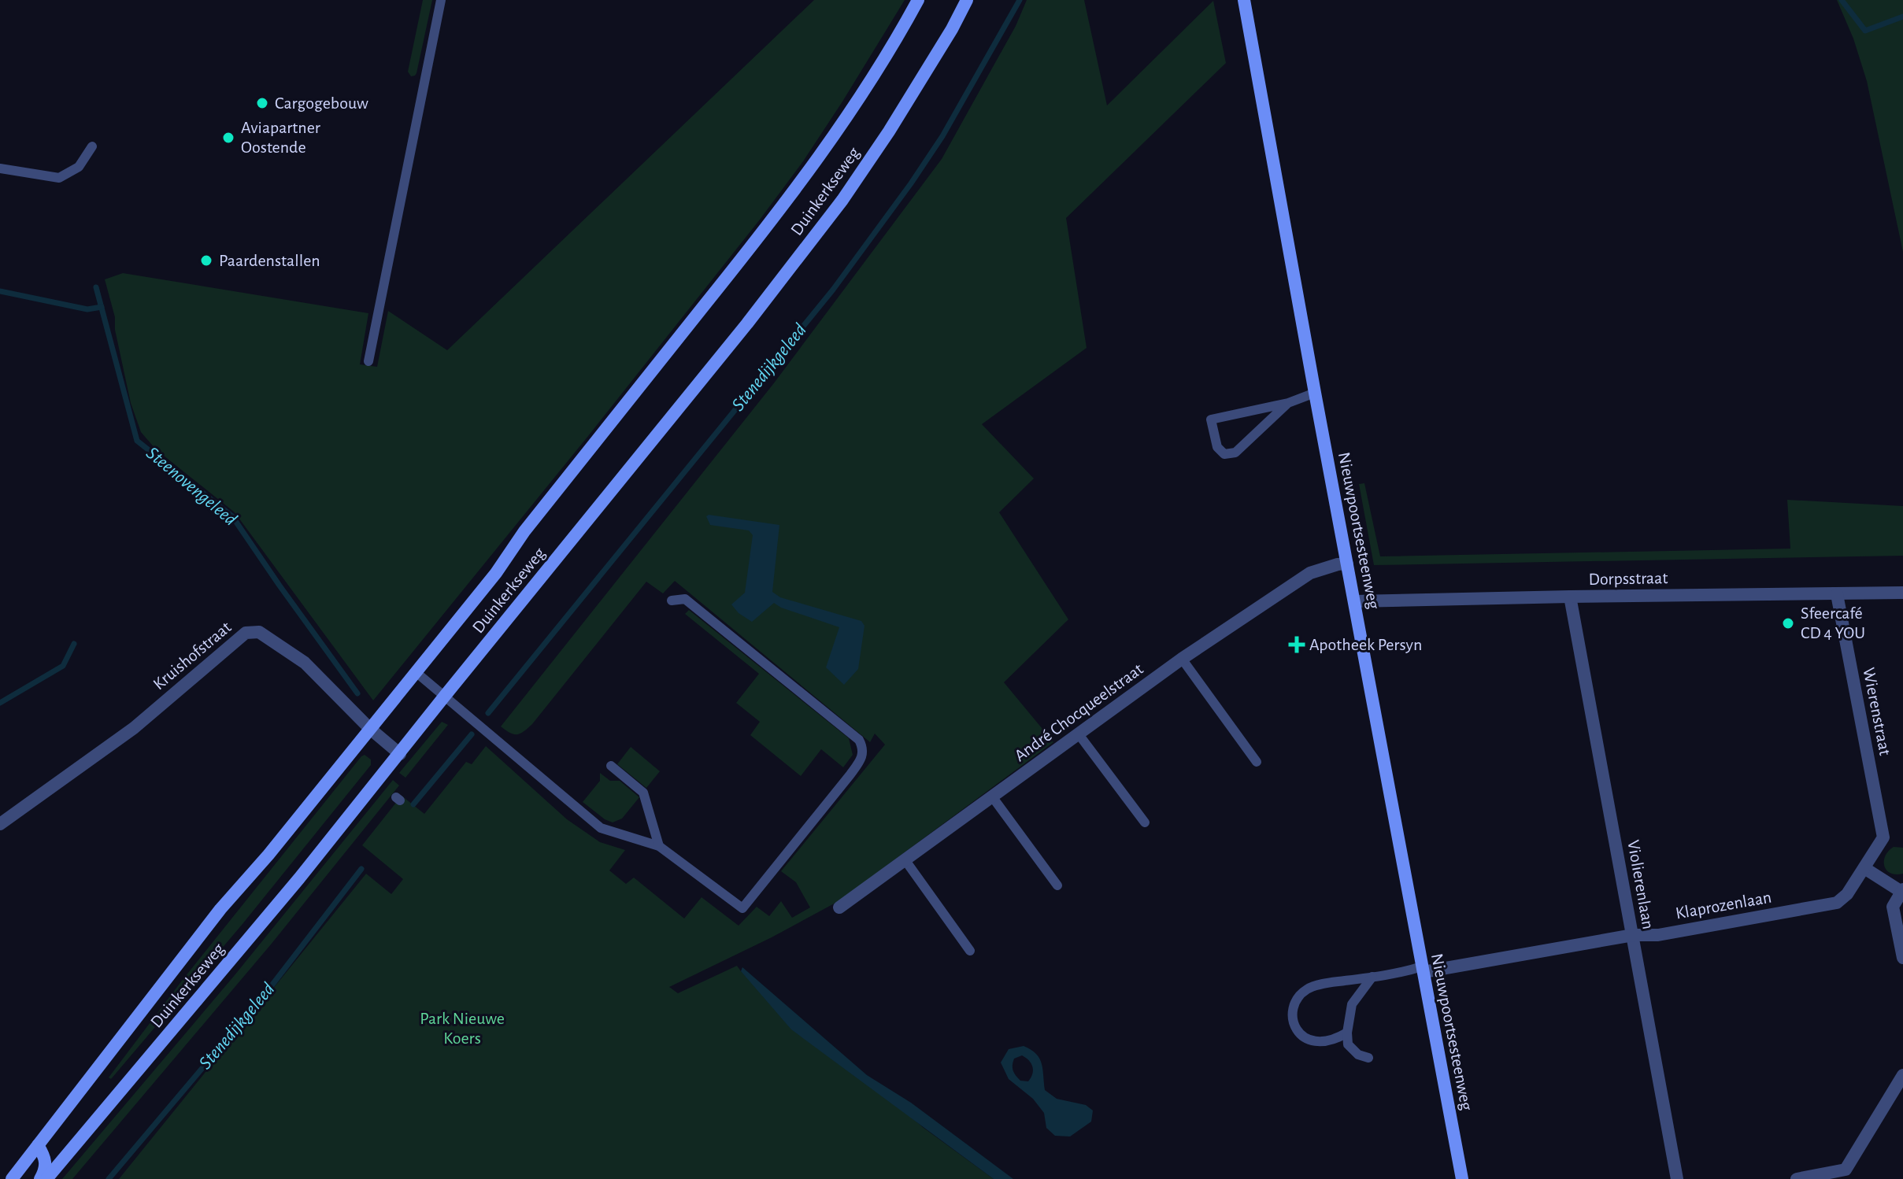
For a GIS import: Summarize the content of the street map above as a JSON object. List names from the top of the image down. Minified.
{"streets":{"main road":["Duinkerkseweg","Nieuwpoortsesteenweg"],"street":["Dorpsstraat","Kruishofstraat","Wierenstraat","André Chocqueelstraat","Violierenlaan","Klaprozenlaan"]},"crossings":[["Duinkerkseweg","Kruishofstraat"],["Nieuwpoortsesteenweg","Dorpsstraat"],["Nieuwpoortsesteenweg","André Chocqueelstraat"],["Nieuwpoortsesteenweg","Klaprozenlaan"],["Dorpsstraat","Wierenstraat"],["Dorpsstraat","Violierenlaan"],["Wierenstraat","Klaprozenlaan"],["Violierenlaan","Klaprozenlaan"]],"water":["Stenedijkgeleed","Steenovengeleed"],"parks":["Park Nieuwe Koers"],"places":{"other":["Cargogebouw","Aviapartner Oostende","Paardenstallen","Sfeercafé CD 4 YOU"],"health":["Apotheek Persyn"]}}
